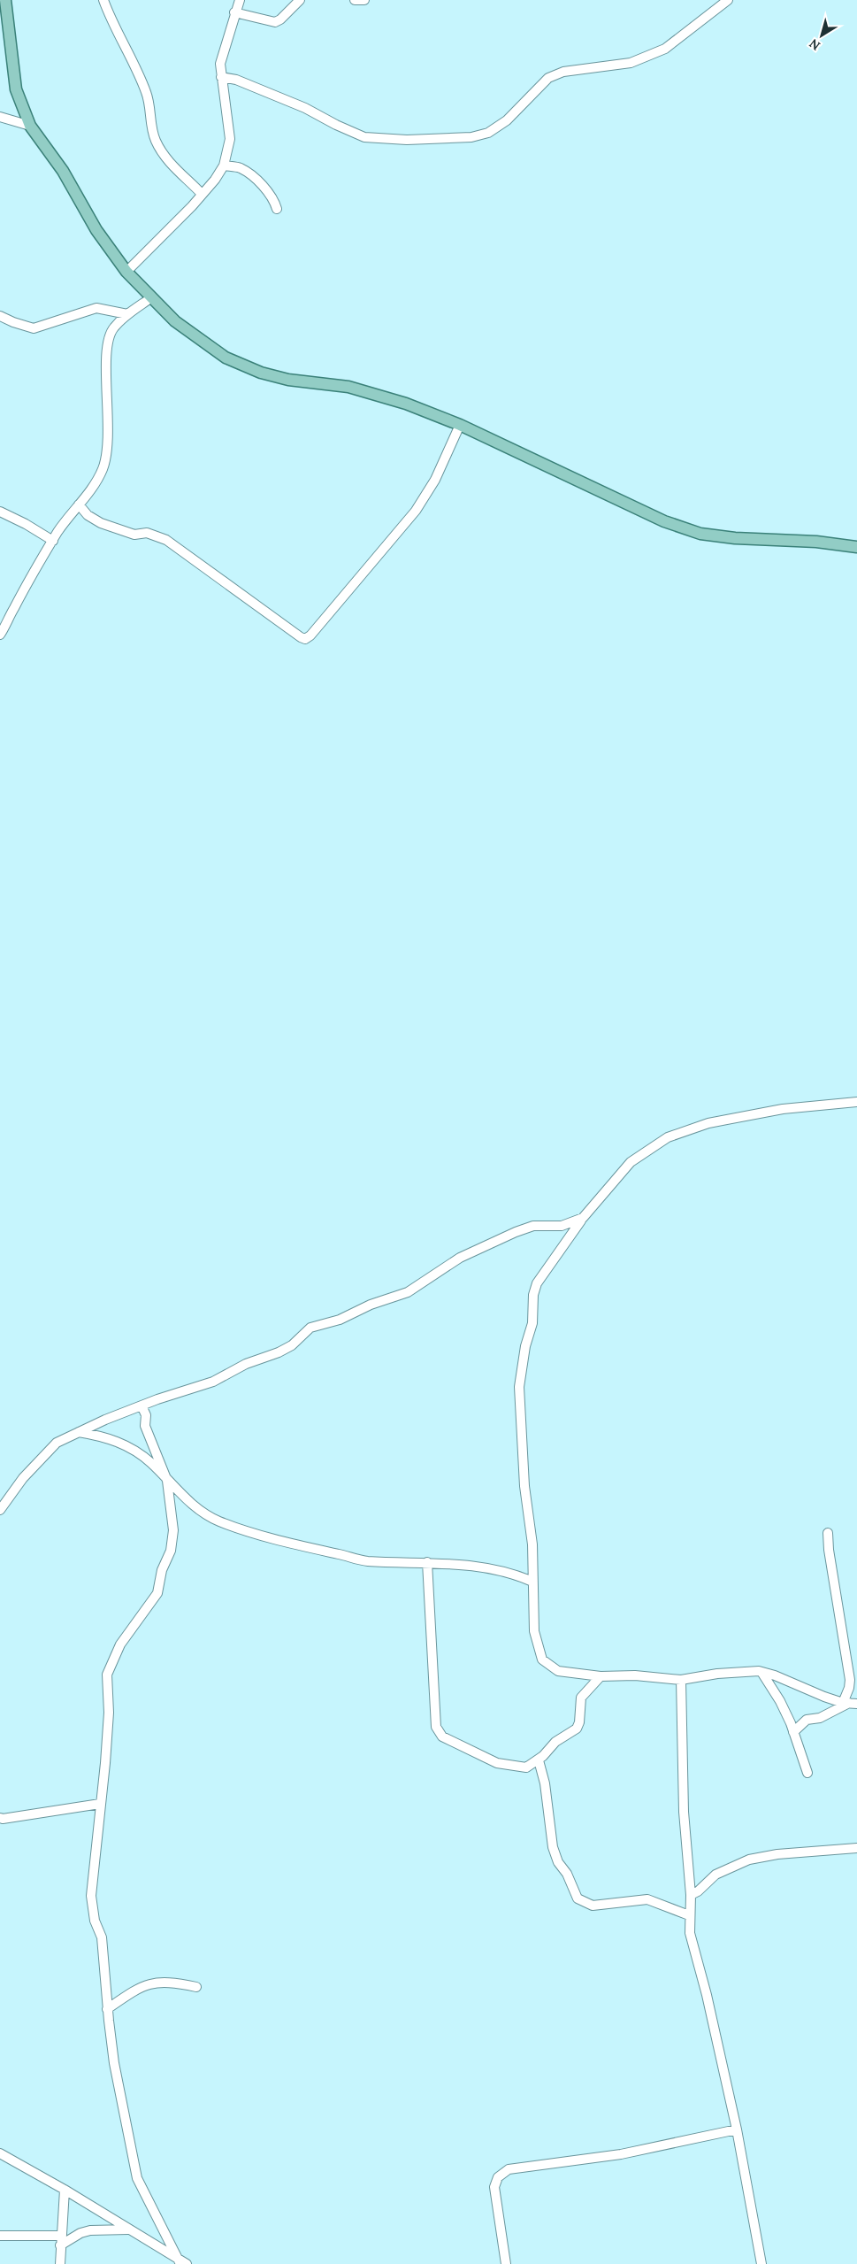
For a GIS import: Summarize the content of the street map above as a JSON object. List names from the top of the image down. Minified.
{"north":"bottom left"}
